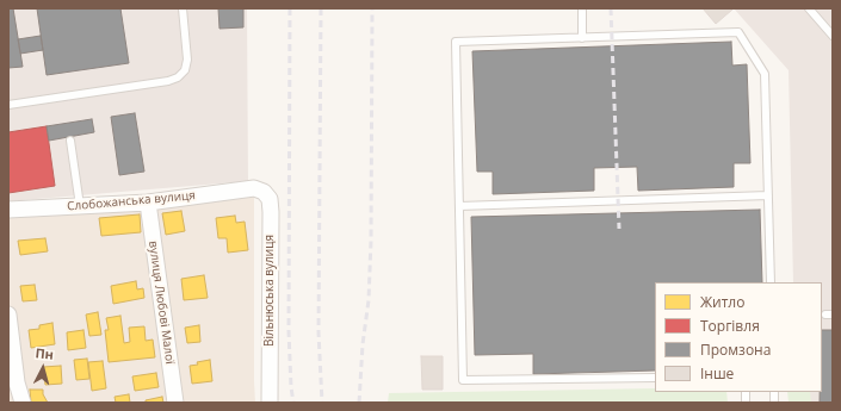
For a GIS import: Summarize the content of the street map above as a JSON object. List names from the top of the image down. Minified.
{"streets":{"street":["Слобожанська вулиця","Вільнюська вулиця","вулиця Любові Малої"]},"crossings":[["Слобожанська вулиця","Вільнюська вулиця"],["Слобожанська вулиця","вулиця Любові Малої"]],"legend":["Житло","Торгівля","Промзона","Інше"],"north":"top"}
